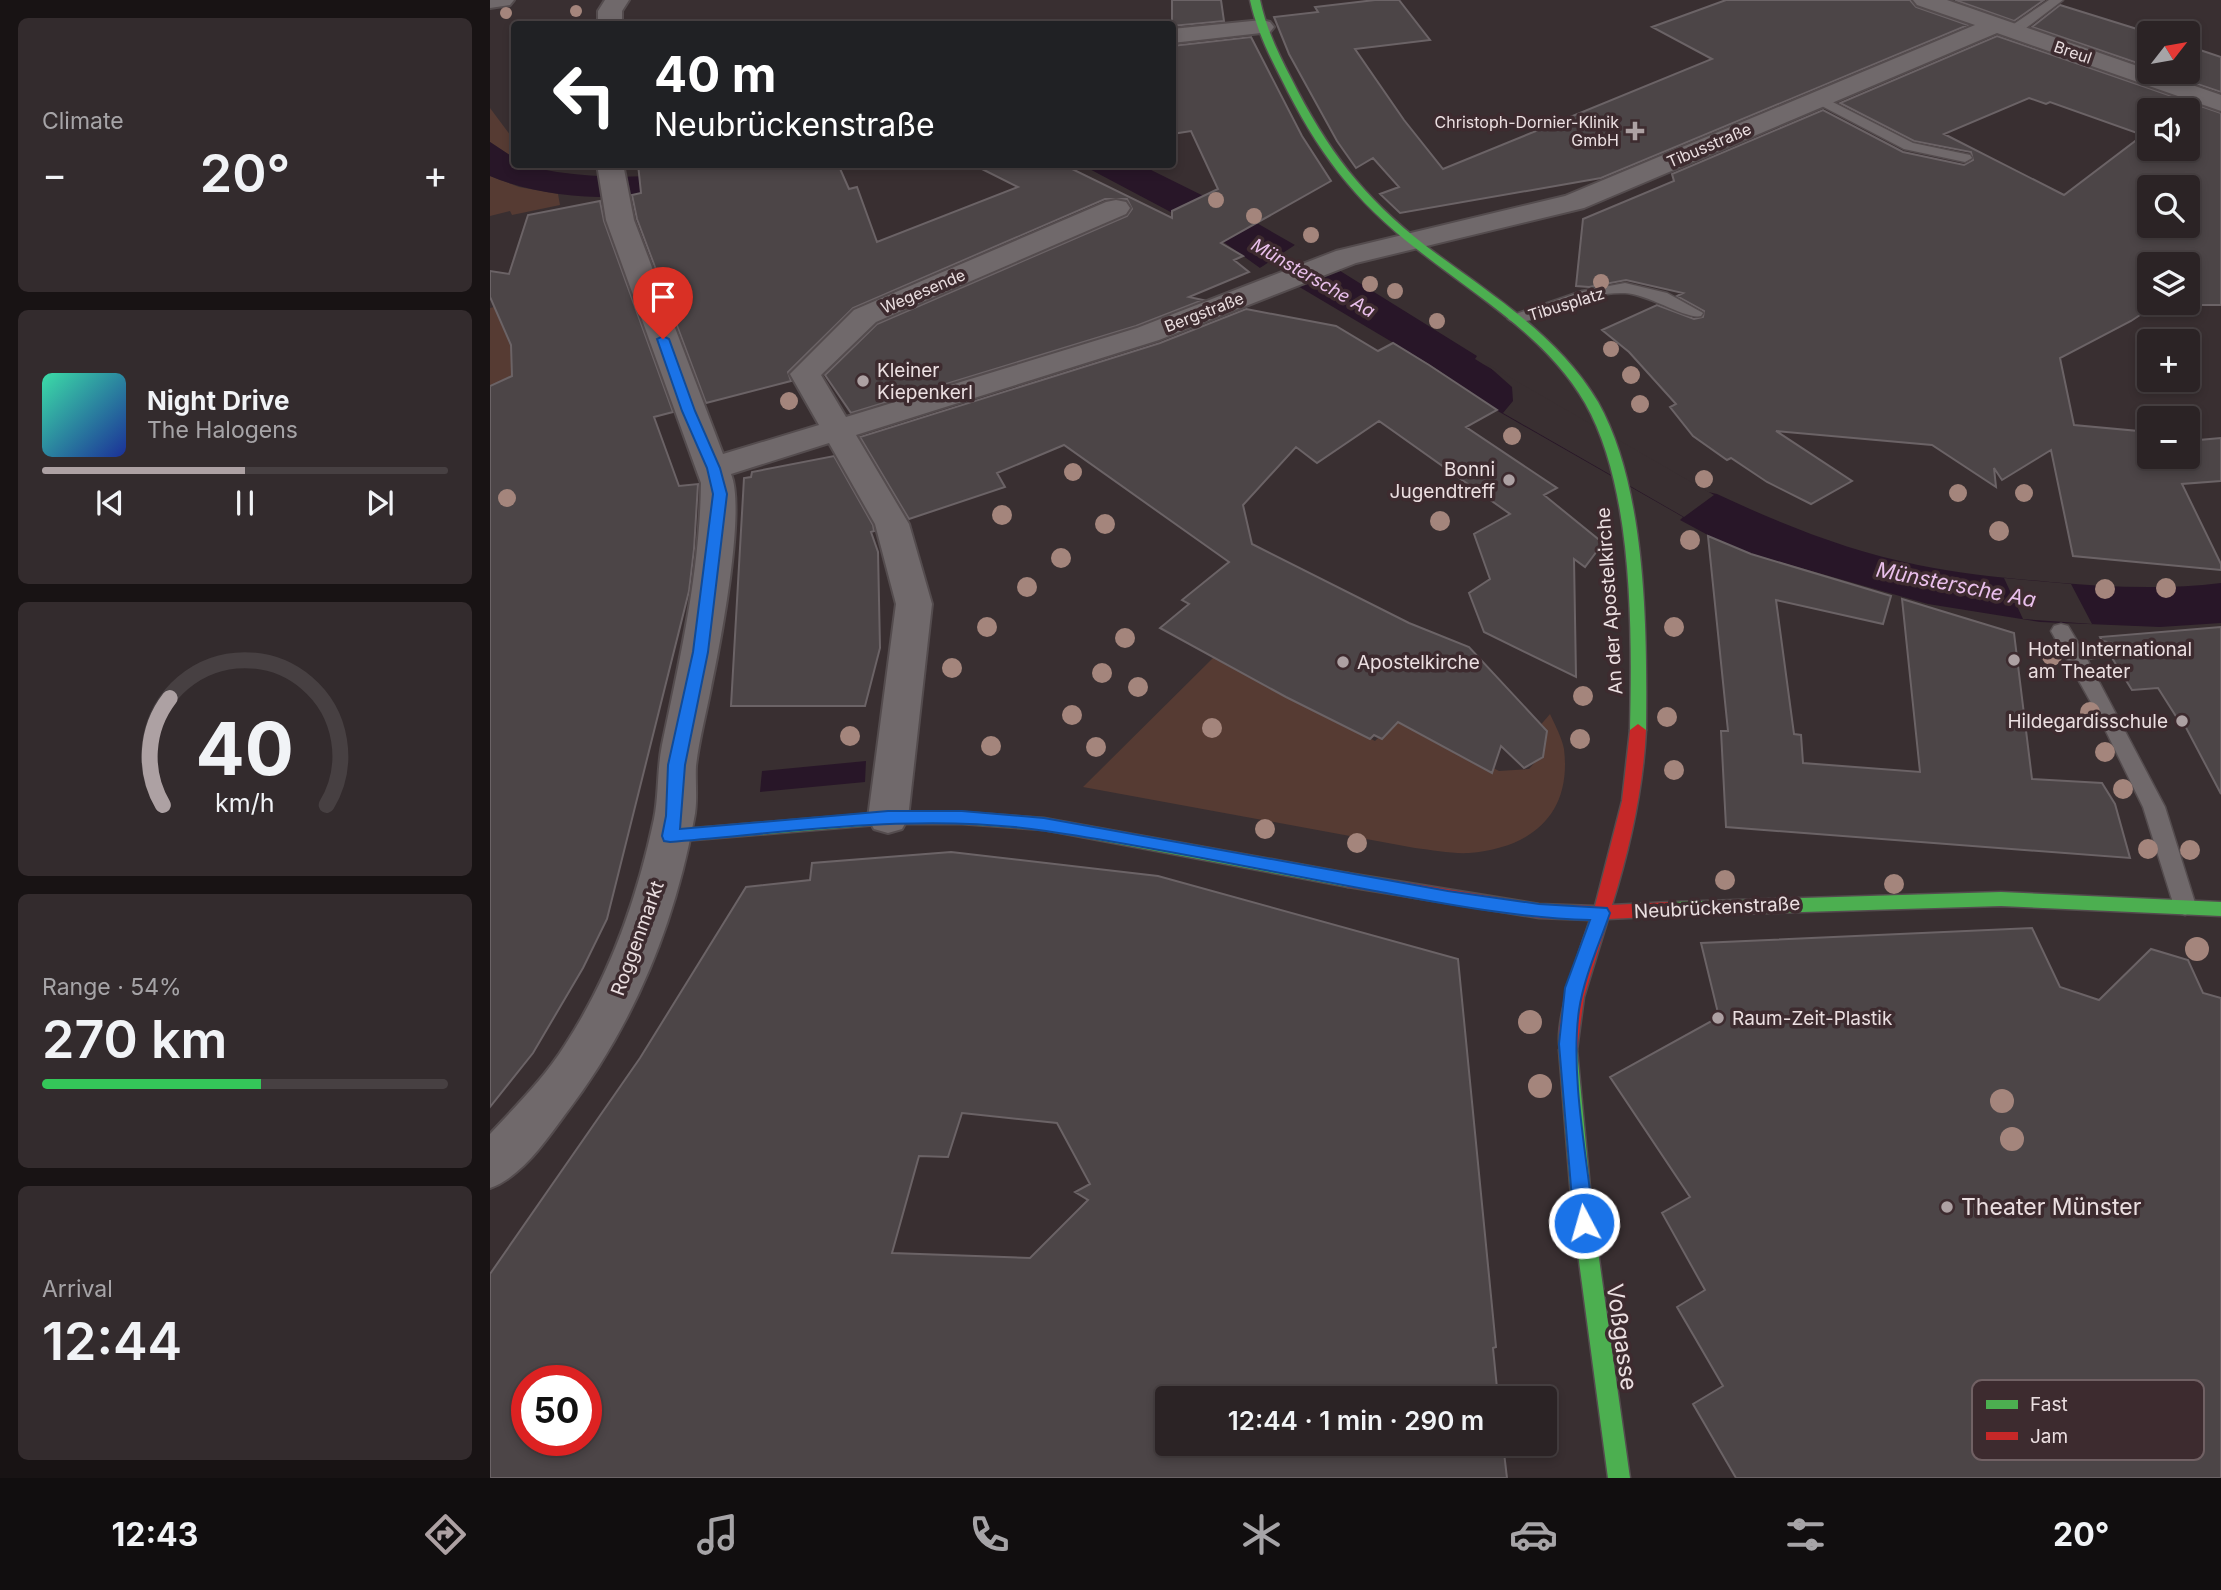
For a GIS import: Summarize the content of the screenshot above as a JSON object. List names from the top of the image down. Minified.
{"streets":{"main road":["An der Apostelkirche","Neubrückenstraße","Voßgasse"],"street":["Breul","Tibusstraße","Wegesende","Bergstraße","Roggenmarkt"],"lane":["Tibusplatz"]},"crossings":[["Breul","Tibusstraße"],["Tibusstraße","Bergstraße"],["Tibusstraße","An der Apostelkirche"],["Wegesende","Bergstraße"],["Tibusplatz","An der Apostelkirche"],["Bergstraße","An der Apostelkirche"],["Bergstraße","Roggenmarkt"],["An der Apostelkirche","Neubrückenstraße"],["An der Apostelkirche","Voßgasse"],["Neubrückenstraße","Roggenmarkt"],["Neubrückenstraße","Voßgasse"]],"water":["Münstersche Aa"],"places":{"health":["Christoph-Dornier-Klinik GmbH"],"other":["Kleiner Kiepenkerl","Bonni Jugendtreff","Hotel International am Theater","Apostelkirche","Hildegardisschule","Raum-Zeit-Plastik","Theater Münster"]},"legend":["Fast","Jam"],"north":"top right","page":{"tile":["Climate",["Range · 54%","270 km"],["Arrival","12:44"]],"map_buttons":["+","−"],"turn":["40 m","Neubrückenstraße"],"heat":["−","20°","+"],"song":["Night Drive","The Halogens"],"limit":"50","trip":"12:44 · 1 min · 290 m","tabs":["12:43","20°"],"gauge":["40","km/h"]}}
